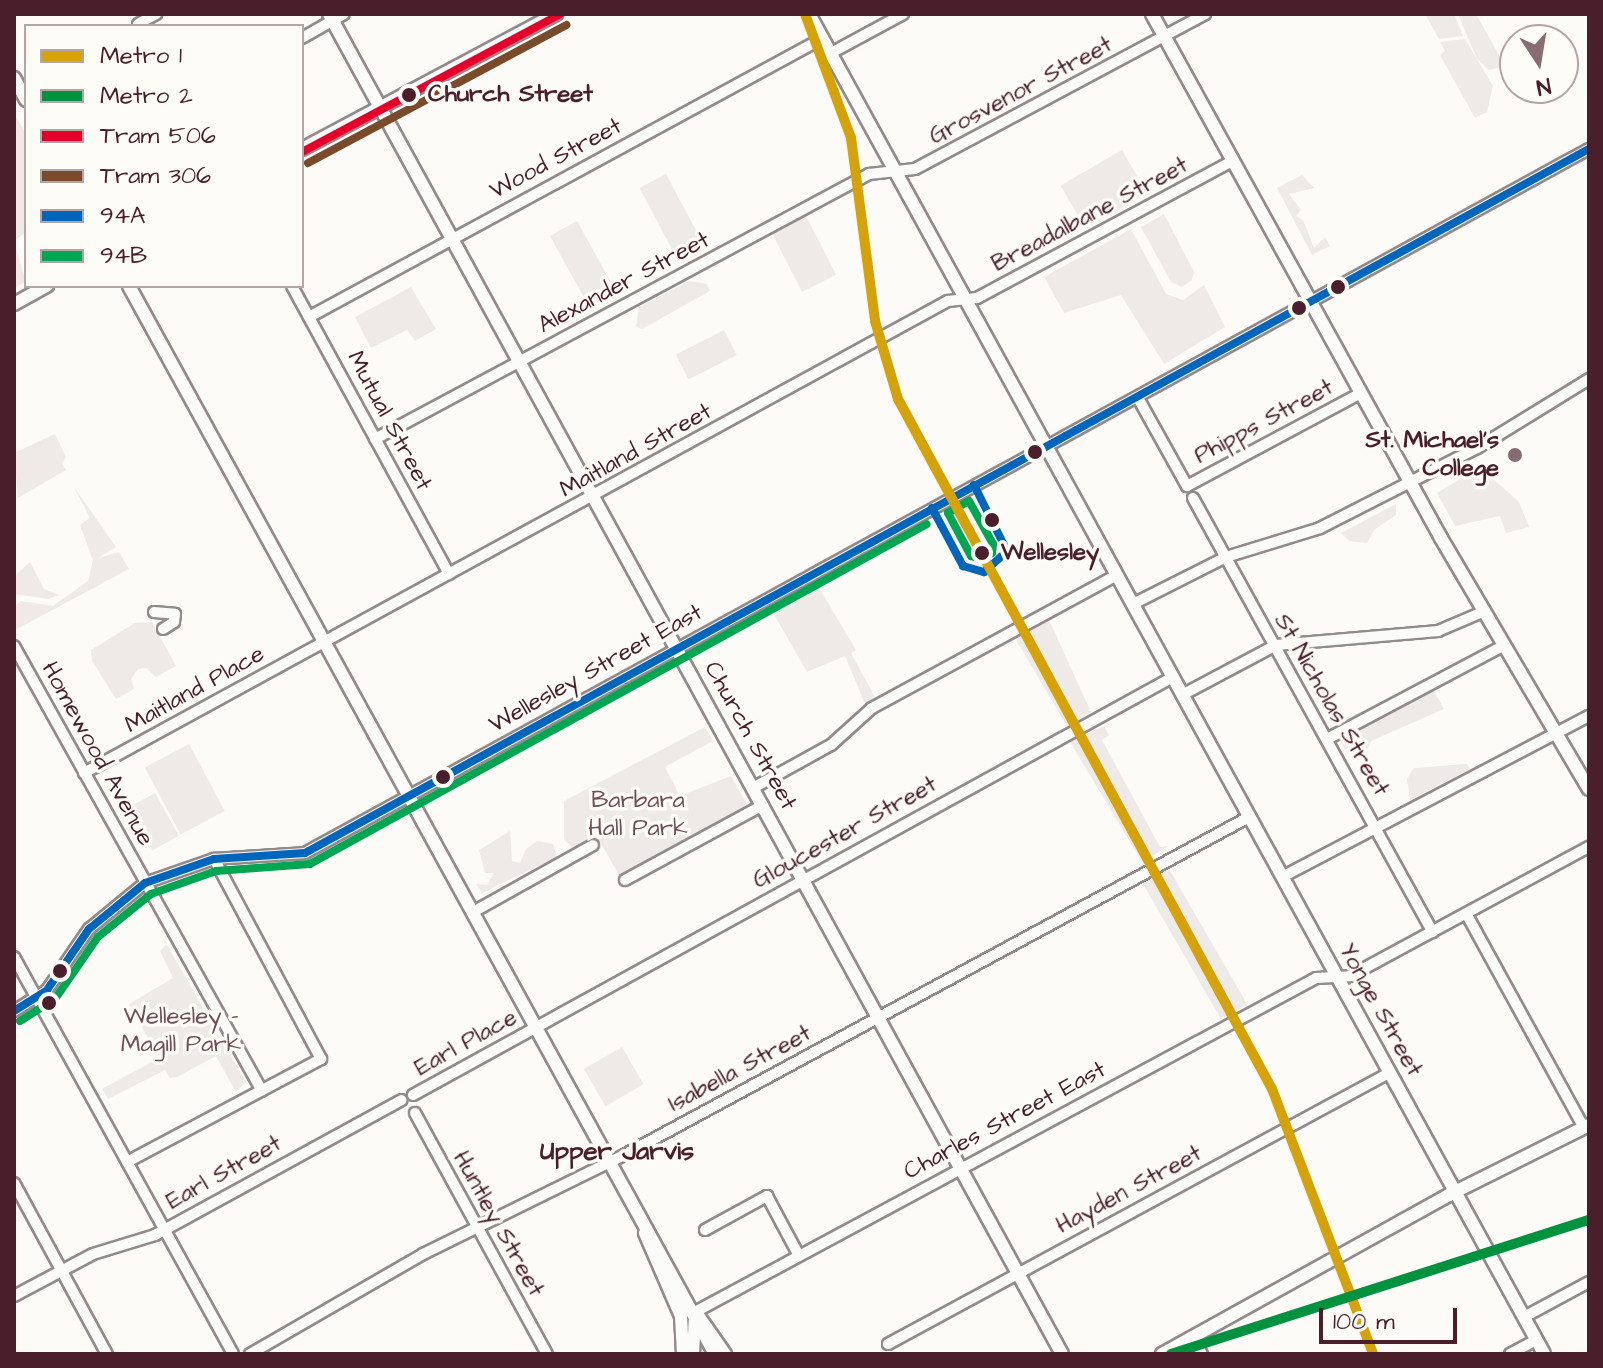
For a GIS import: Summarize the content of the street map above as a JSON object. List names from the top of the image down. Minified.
{"streets":{"main road":["Church Street","Yonge Street"],"street":["Grosvenor Street","Wood Street","Breadalbane Street","Alexander Street","Mutual Street","Phipps Street","Maitland Street","Wellesley Street East","Maitland Place","St Nicholas Street","Homewood Avenue","Gloucester Street","Earl Place","Isabella Street","Charles Street East","Earl Street","Hayden Street","Huntley Street"]},"crossings":[["Grosvenor Street","Alexander Street"],["Grosvenor Street","Yonge Street"],["Wood Street","Mutual Street"],["Wood Street","Church Street"],["Wood Street","Yonge Street"],["Breadalbane Street","Maitland Street"],["Breadalbane Street","Yonge Street"],["Alexander Street","Mutual Street"],["Alexander Street","Church Street"],["Alexander Street","Yonge Street"],["Mutual Street","Maitland Street"],["Phipps Street","Wellesley Street East"],["Maitland Street","Maitland Place"],["Maitland Street","Church Street"],["Maitland Street","Yonge Street"],["Wellesley Street East","Church Street"],["Wellesley Street East","Homewood Avenue"],["Wellesley Street East","Yonge Street"],["Maitland Place","Homewood Avenue"],["St Nicholas Street","Charles Street East"],["Church Street","Gloucester Street"],["Church Street","Isabella Street"],["Church Street","Charles Street East"],["Church Street","Hayden Street"],["Gloucester Street","Yonge Street"],["Gloucester Street","Earl Place"],["Yonge Street","Isabella Street"],["Yonge Street","Charles Street East"],["Yonge Street","Hayden Street"],["Isabella Street","Huntley Street"]],"districts":["Upper Jarvis"],"parks":["Barbara Hall Park","Wellesley - Magill Park"],"places":["Church Street","St. Michael's College","Wellesley"],"lines":["metro line 1","tram line 506","tram line 306","transit line 94A","transit line 94B","metro line 2"],"legend":["Metro 1","Metro 2","Tram 506","Tram 306","94A","94B"],"scale_bar":"100 m","north":"bottom"}
